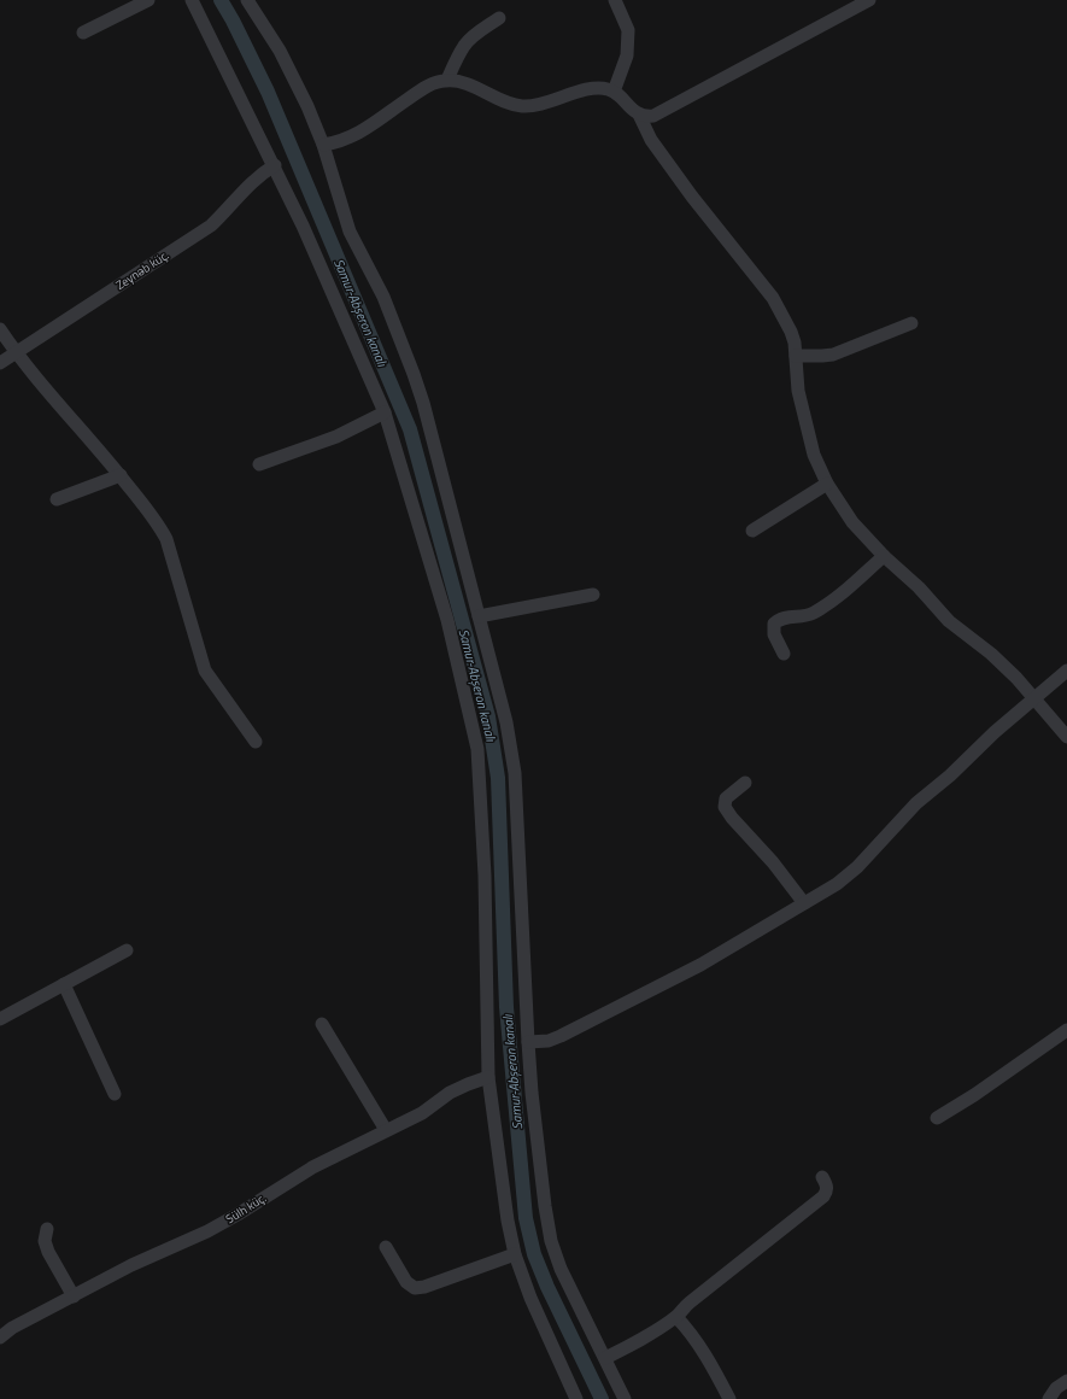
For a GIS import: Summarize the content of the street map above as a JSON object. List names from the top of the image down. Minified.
{"streets":{"street":["Zeynəb küç.","Sülh küç."]},"water":["Samur-Abşeron kanalı"]}
